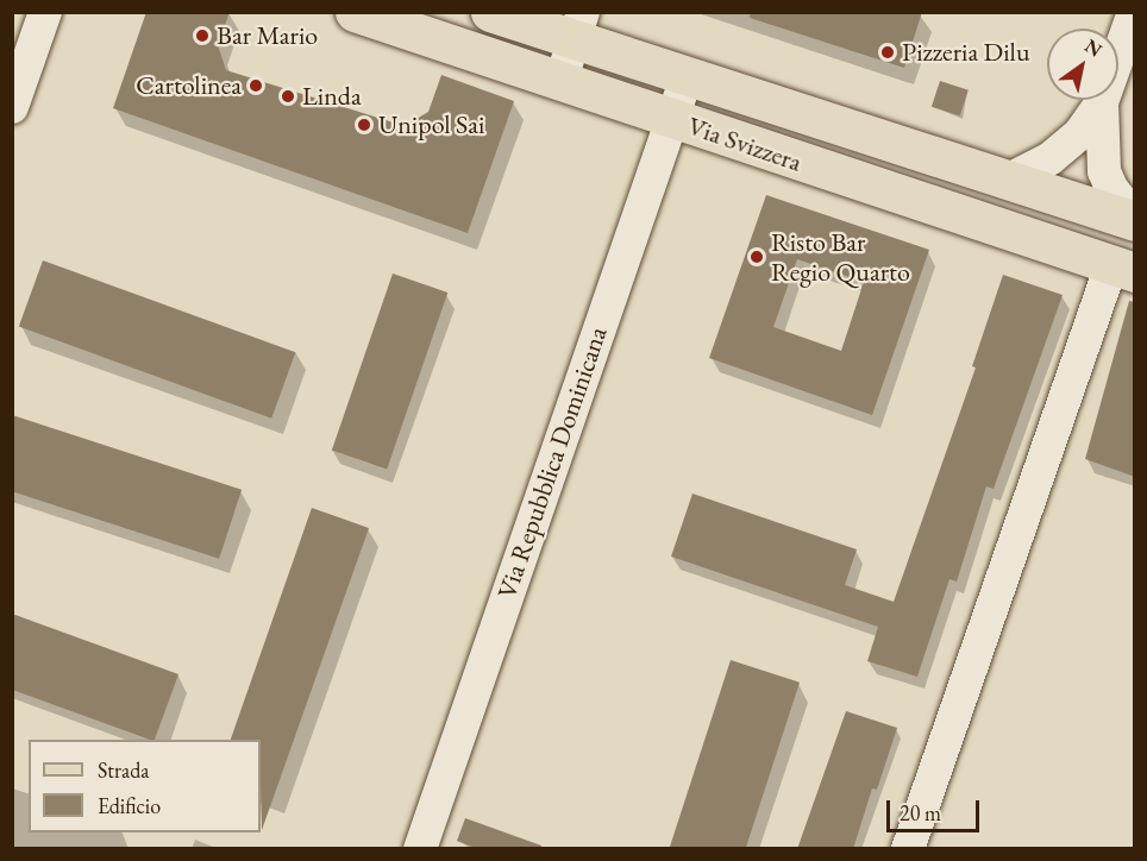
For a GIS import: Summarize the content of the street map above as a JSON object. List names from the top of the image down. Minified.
{"streets":{"main road":["Via Svizzera"],"street":["Via Repubblica Dominicana"]},"crossings":[["Via Svizzera","Via Repubblica Dominicana"]],"places":["Bar Mario","Pizzeria Dilu","Cartolinea","Linda","Unipol Sai","Risto Bar Regio Quarto"],"legend":["Strada","Edificio"],"scale_bar":"20 m","north":"top right"}
